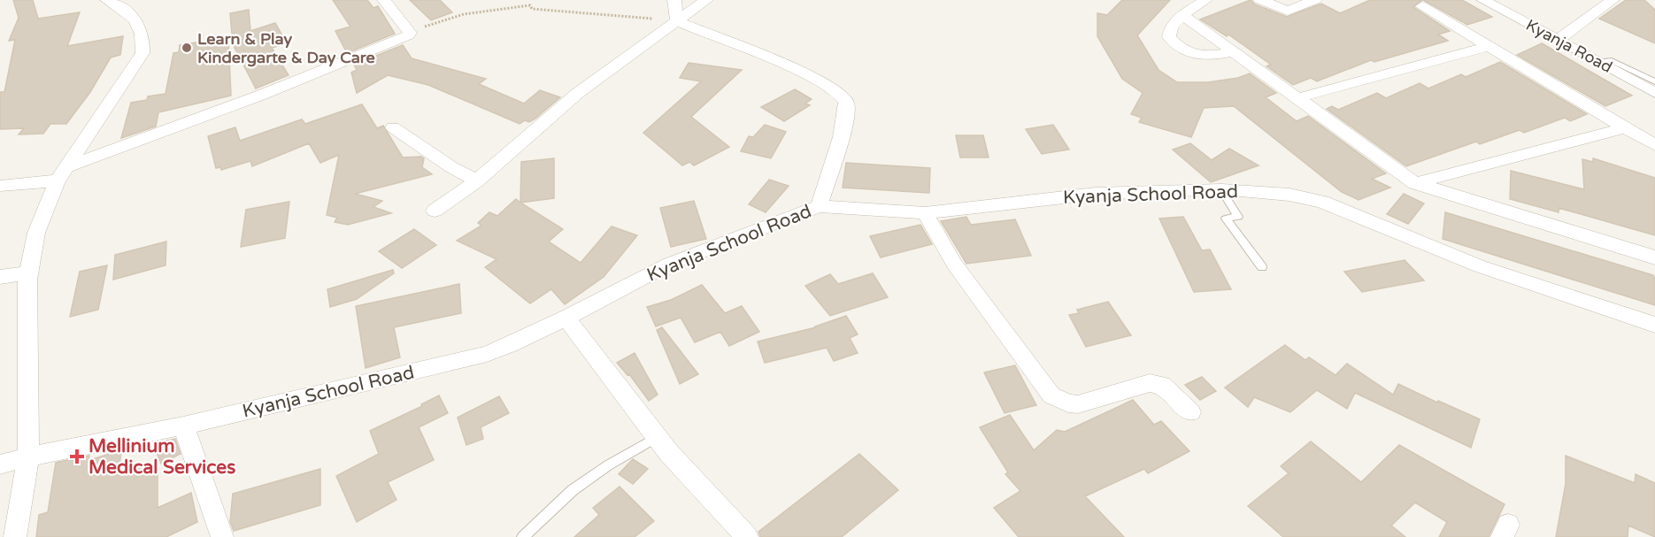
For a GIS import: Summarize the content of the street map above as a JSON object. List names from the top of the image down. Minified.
{"streets":{"street":["Kyanja Road","Kyanja School Road"]},"places":{"other":["Learn & Play Kindergarte & Day Care"],"health":["Mellinium Medical Services"]}}
